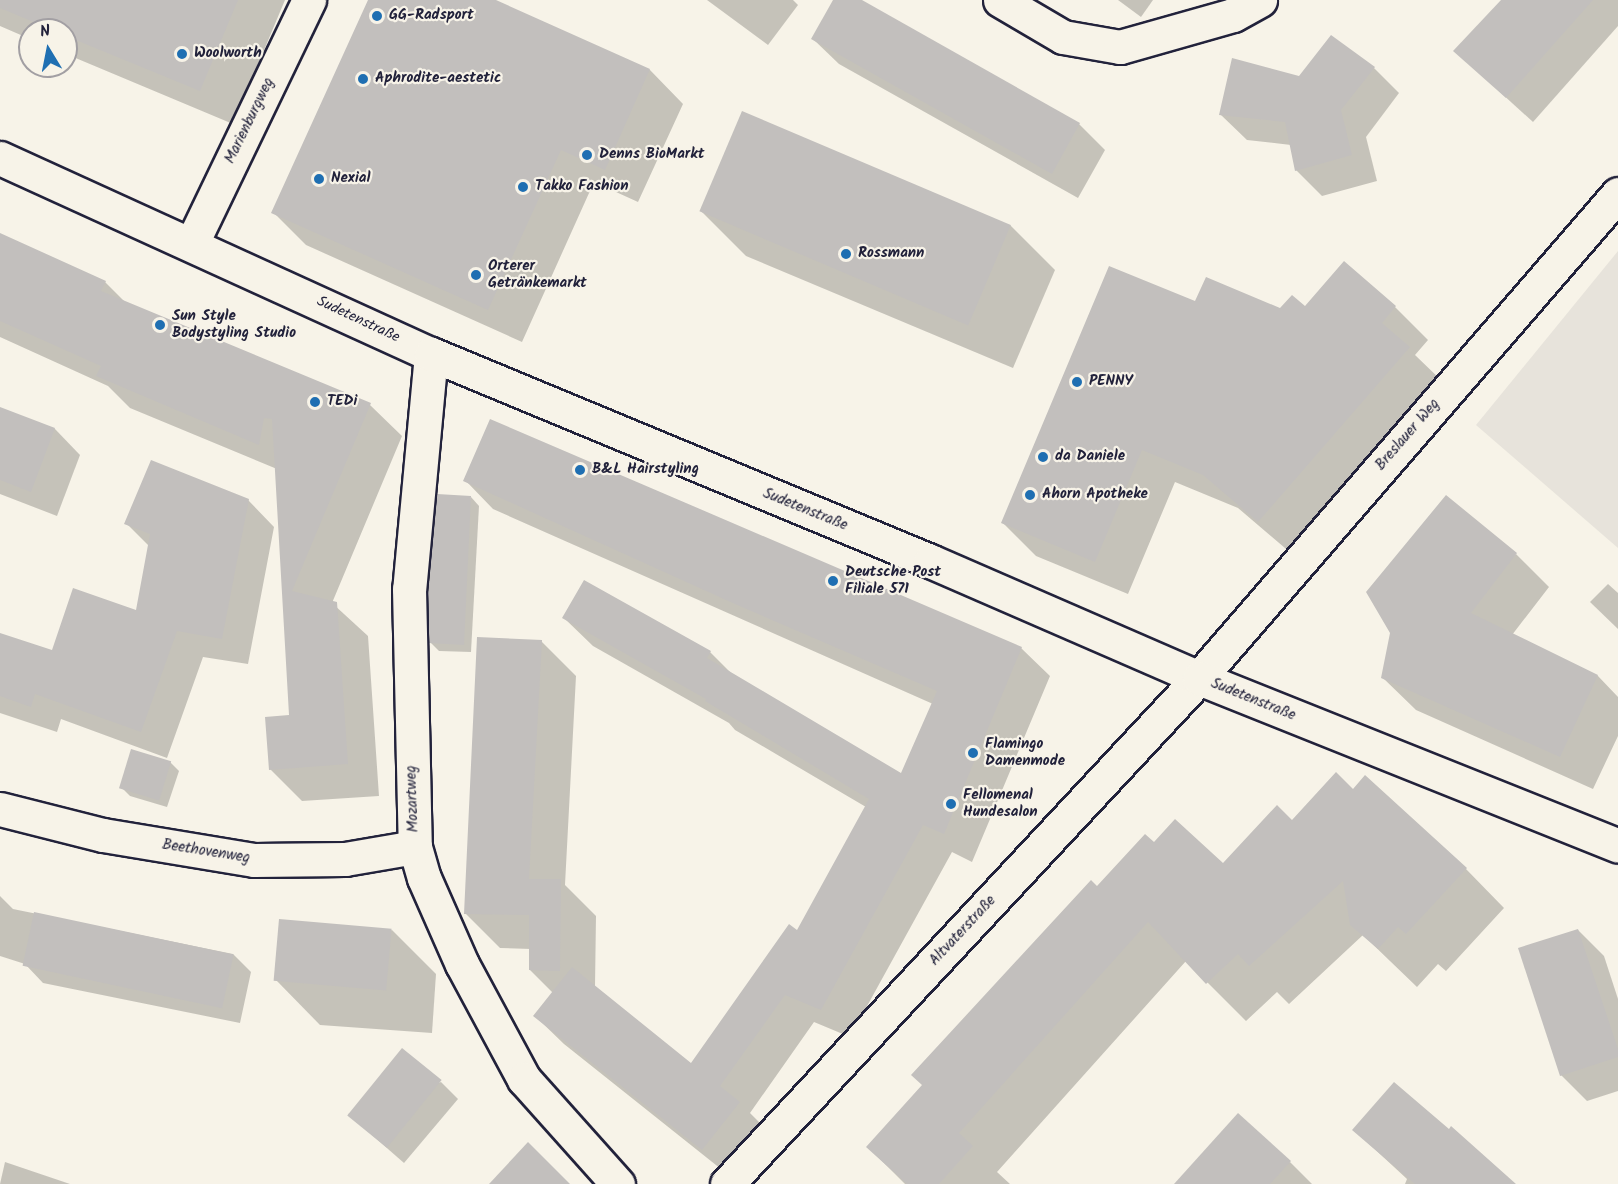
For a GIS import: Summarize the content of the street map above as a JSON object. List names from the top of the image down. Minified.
{"streets":{"street":["Marienburgweg","Sudetenstraße","Breslauer Weg","Mozartweg","Beethovenweg","Altvaterstraße"]},"crossings":[["Marienburgweg","Sudetenstraße"],["Sudetenstraße","Breslauer Weg"],["Sudetenstraße","Mozartweg"],["Sudetenstraße","Altvaterstraße"],["Breslauer Weg","Altvaterstraße"],["Mozartweg","Beethovenweg"]],"places":["GG-Radsport","Woolworth","Aphrodite-aestetic","Denns BioMarkt","Nexial","Takko Fashion","Rossmann","Orterer Getränkemarkt","Sun Style Bodystyling Studio","PENNY","TEDi","da Daniele","B&L Hairstyling","Ahorn Apotheke","Deutsche Post Filiale 571","Flamingo Damenmode","Fellomenal Hundesalon"],"north":"top"}
